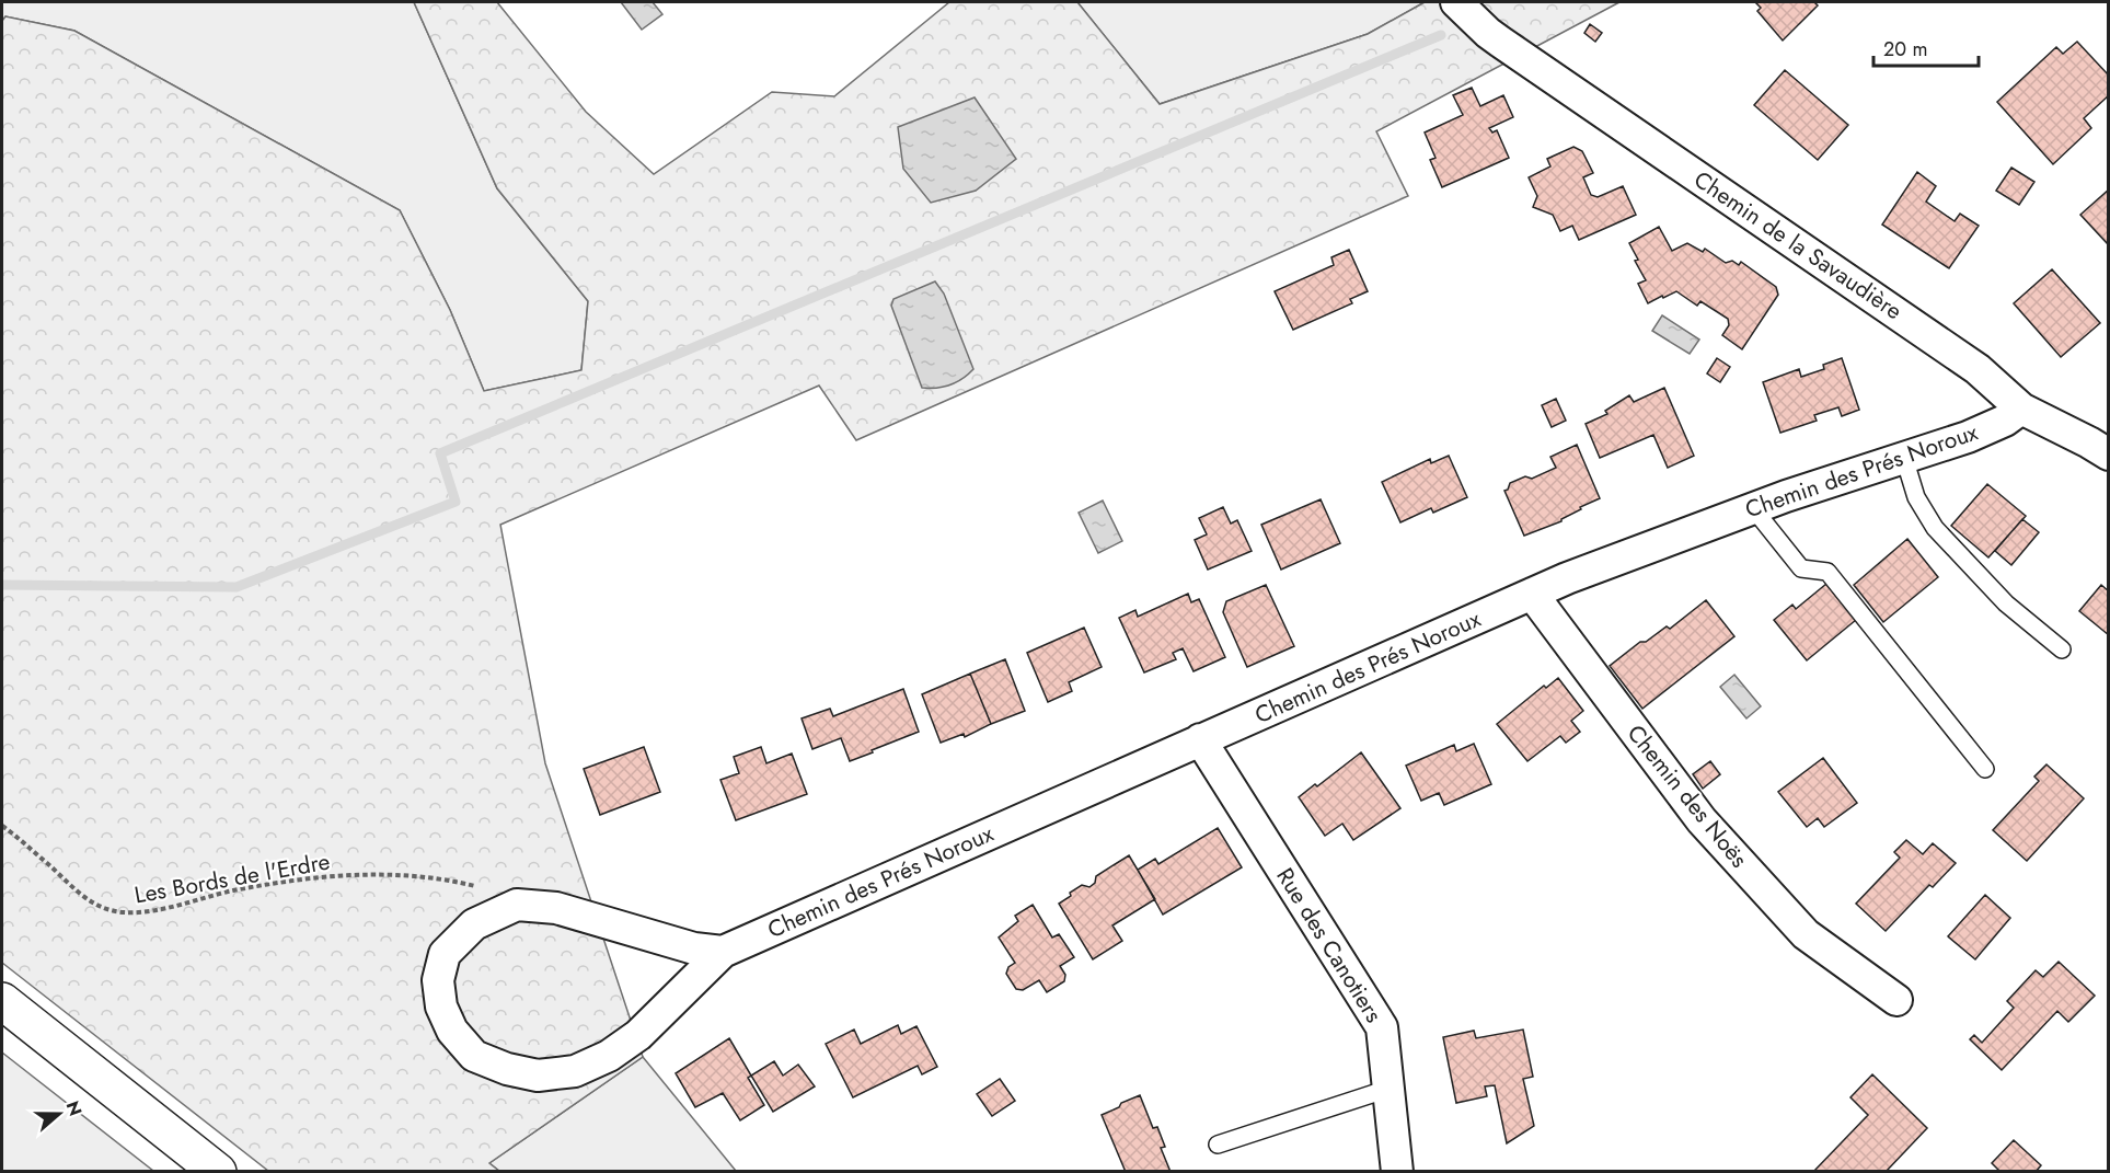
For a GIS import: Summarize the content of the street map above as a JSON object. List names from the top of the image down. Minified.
{"streets":{"street":["Chemin de la Savaudière","Chemin des Prés Noroux","Chemin des Noës","Rue des Canotiers"],"path":["Les Bords de l'Erdre"]},"crossings":[["Chemin de la Savaudière","Chemin des Prés Noroux"],["Chemin des Prés Noroux","Chemin des Noës"],["Chemin des Prés Noroux","Rue des Canotiers"]],"scale_bar":"20 m","north":"right"}
